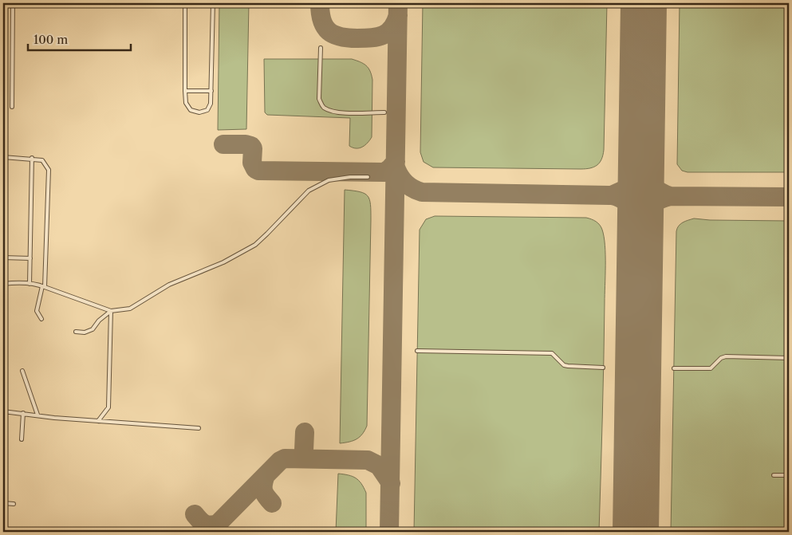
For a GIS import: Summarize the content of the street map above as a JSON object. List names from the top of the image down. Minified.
{"scale_bar":"100 m"}
